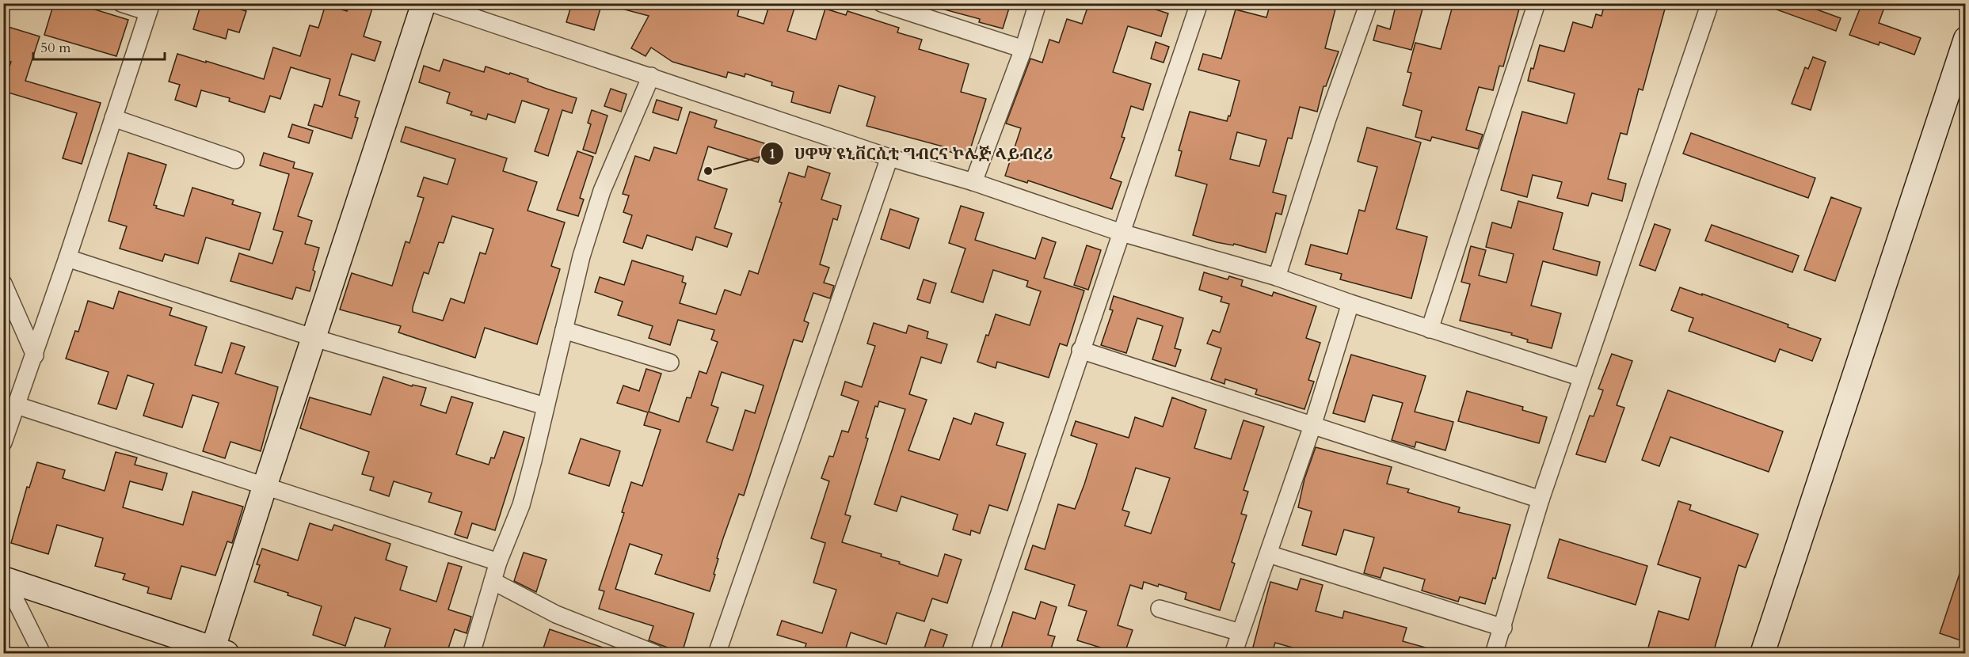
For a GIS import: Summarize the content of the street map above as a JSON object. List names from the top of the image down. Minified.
{"places":["ሀዋሣ ዩኒቨርሲቲ ግብርና ኮሌጅ ላይብረሪ"],"scale_bar":"50 m"}
